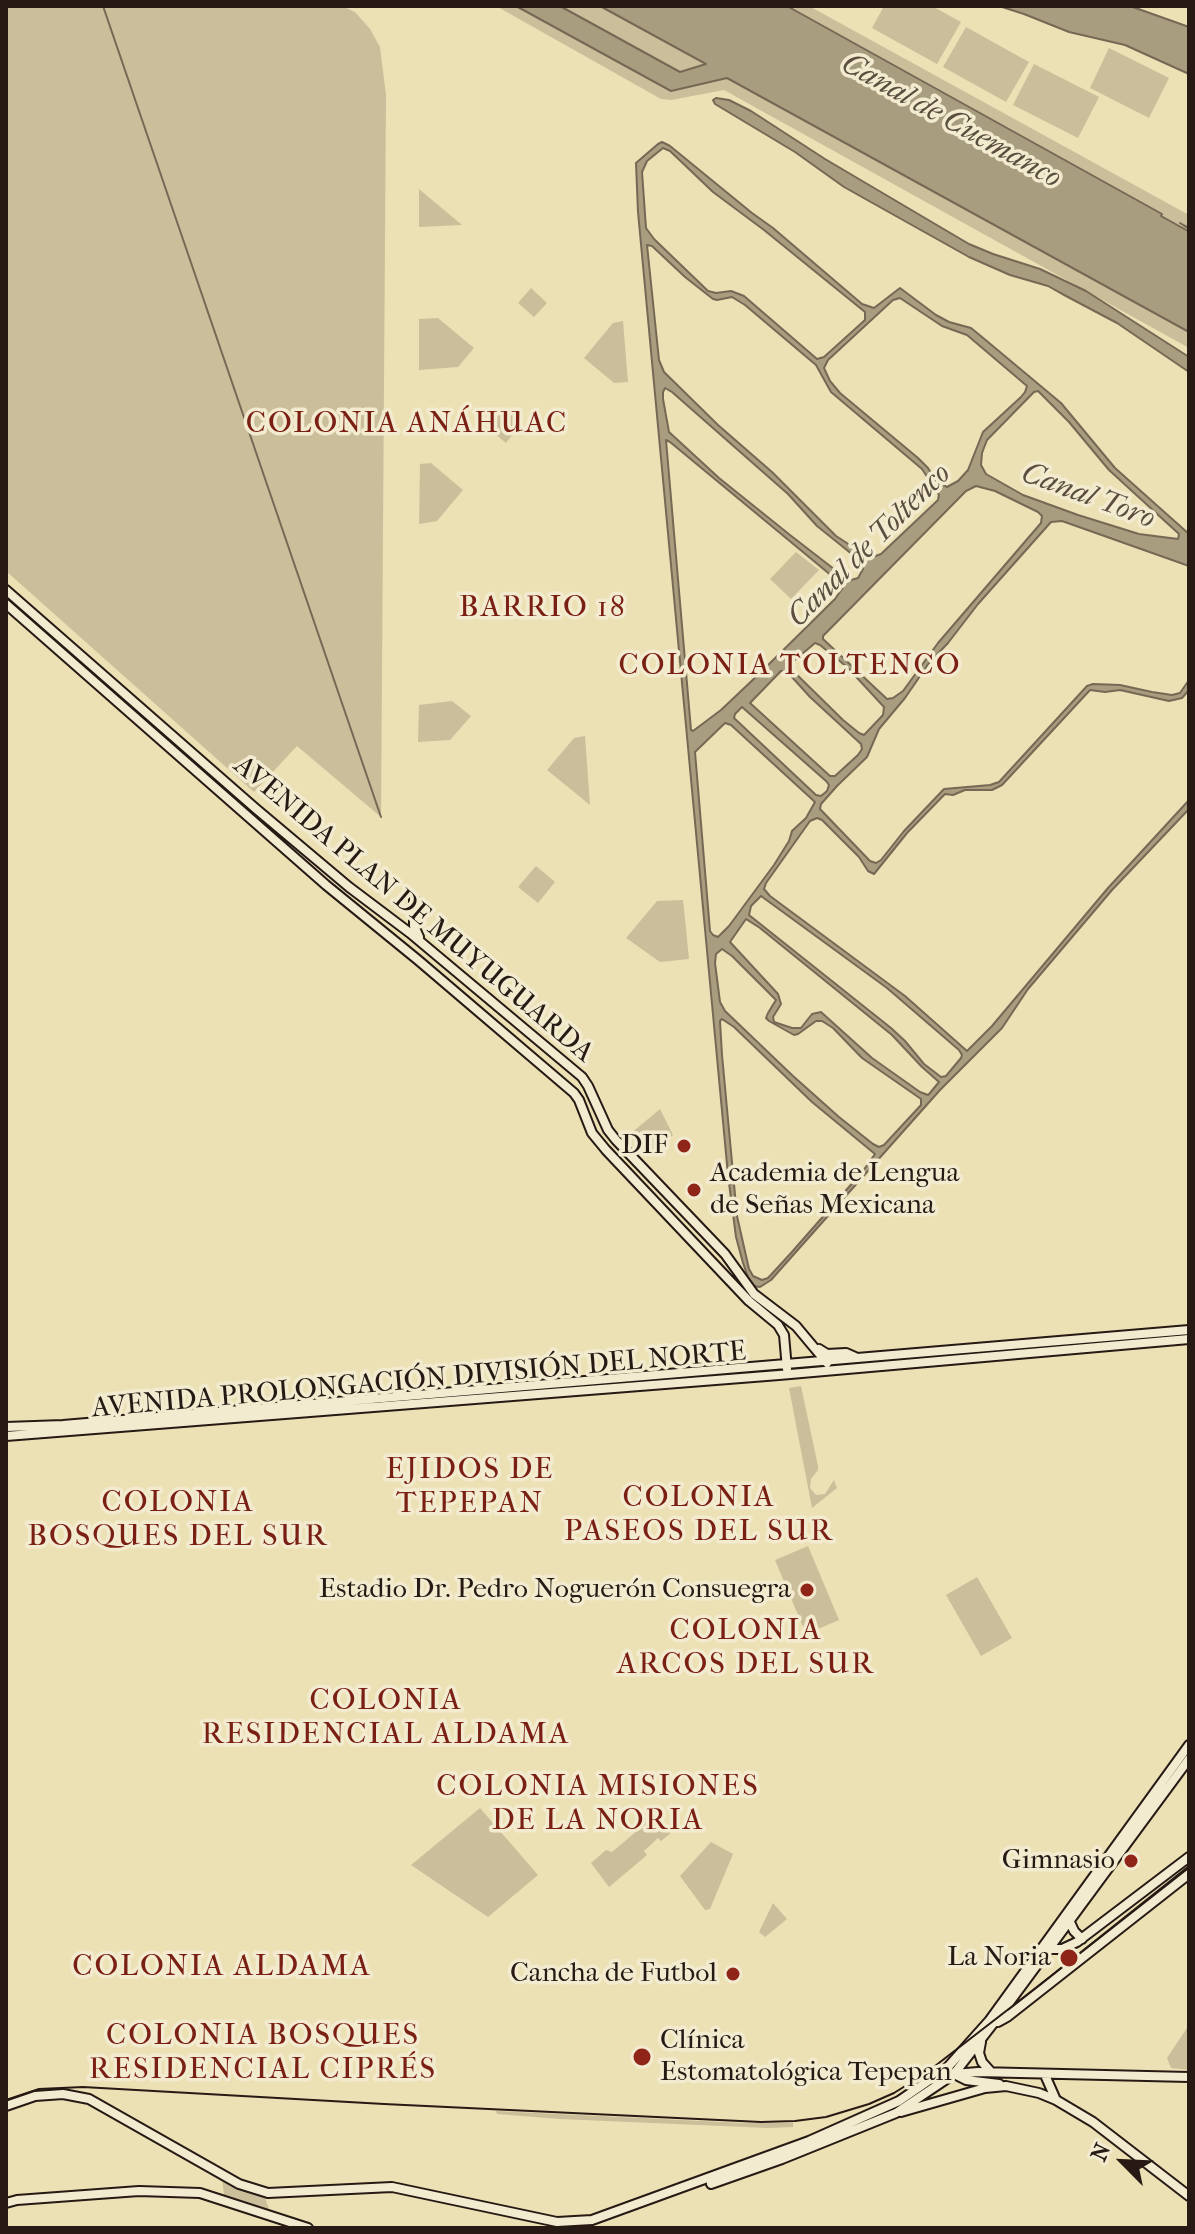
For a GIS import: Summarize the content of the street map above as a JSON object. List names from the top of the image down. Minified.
{"streets":{"main road":["AVENIDA PLAN DE MUYUGUARDA","AVENIDA PROLONGACIÓN DIVISIÓN DEL NORTE"]},"crossings":[["AVENIDA PLAN DE MUYUGUARDA","AVENIDA PROLONGACIÓN DIVISIÓN DEL NORTE"]],"districts":["COLONIA ANÁHUAC","BARRIO 18","COLONIA TOLTENCO","EJIDOS DE TEPEPAN","COLONIA PASEOS DEL SUR","COLONIA BOSQUES DEL SUR","COLONIA ARCOS DEL SUR","COLONIA RESIDENCIAL ALDAMA","COLONIA MISIONES DE LA NORIA","COLONIA ALDAMA","COLONIA BOSQUES RESIDENCIAL CIPRÉS"],"water":["Canal de Cuemanco","Canal Toro","Canal de Toltenco"],"places":["DIF","Academia de Lengua de Señas Mexicana","Estadio Dr. Pedro Noguerón Consuegra","Gimnasio","La Noria","Cancha de Futbol","Clínica Estomatológica Tepepan"],"north":"top left"}
